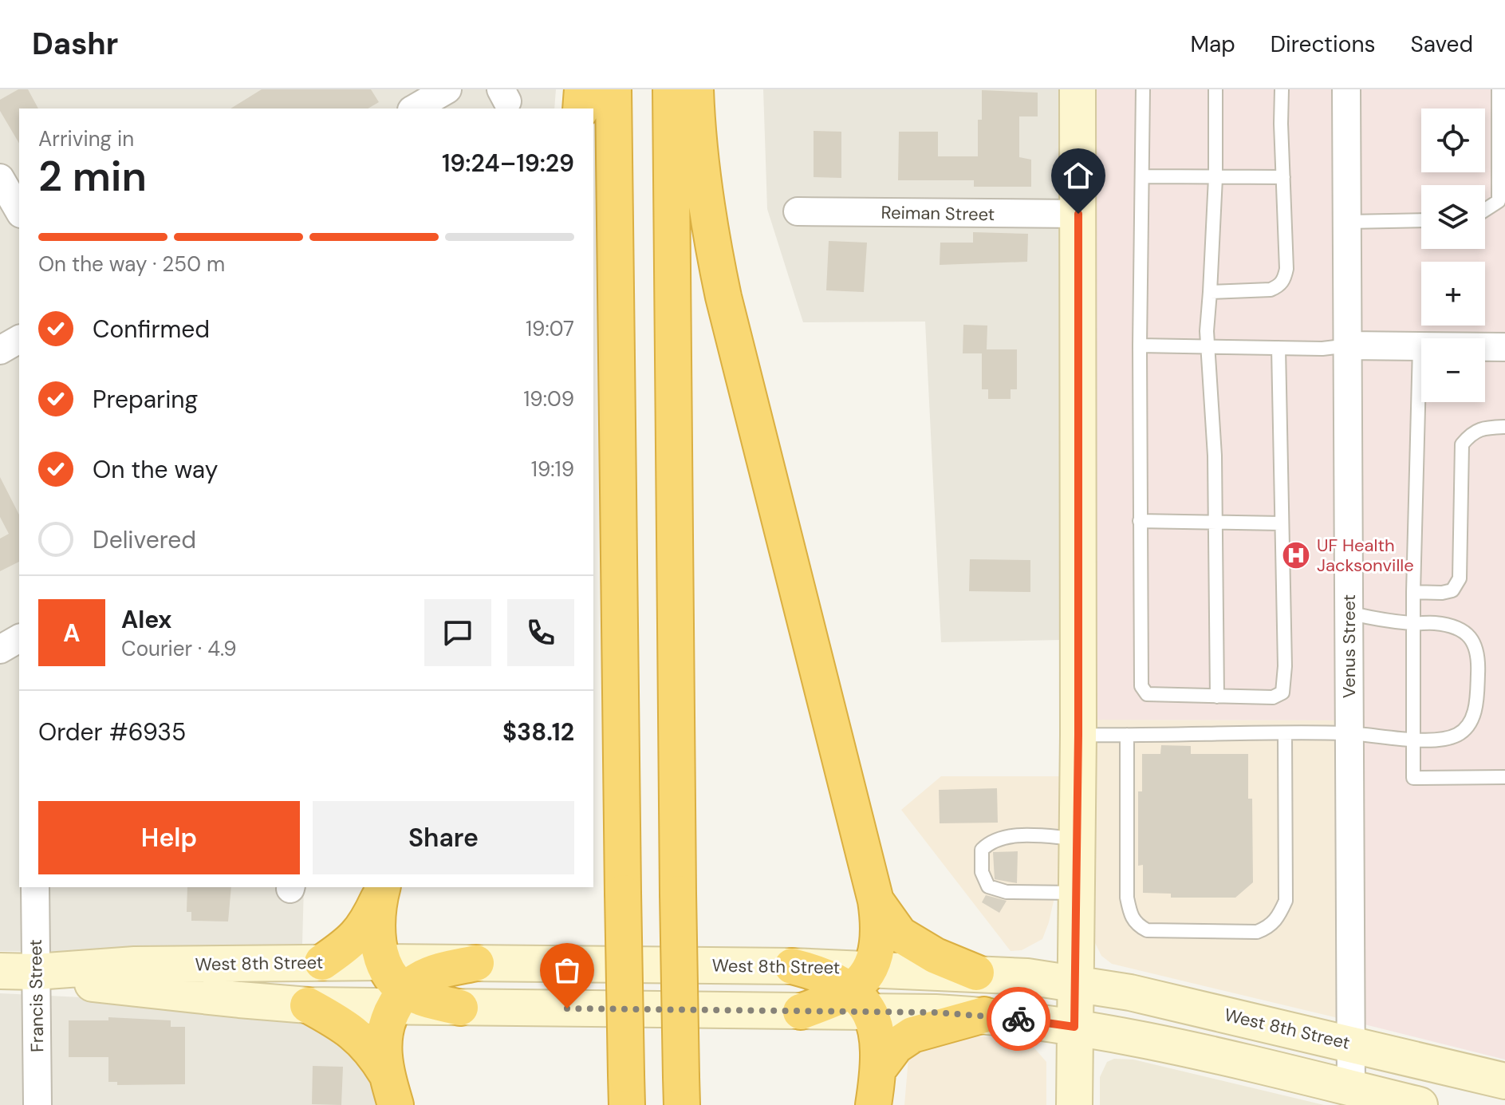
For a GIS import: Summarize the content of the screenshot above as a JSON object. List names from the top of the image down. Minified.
{"streets":{"street":["Reiman Street","Venus Street","West 8th Street","Francis Street"]},"crossings":[["Venus Street","West 8th Street"],["West 8th Street","Francis Street"]],"places":{"hospital":["UF Health Jacksonville"]},"page":{"header":"Dashr","nav":["Map","Directions","Saved"],"map_buttons":["+","−"],"heading":["2 min","Arriving in","19:24–19:29"],"panel":["Alex","Courier · 4.9","Order #6935","$38.12"],"bar":"On the way · 250 m","list":[["Confirmed","19:07"],["Preparing","19:09"],["On the way","19:19"],"Delivered"],"round":"A","buttons":["Help","Share"]}}
